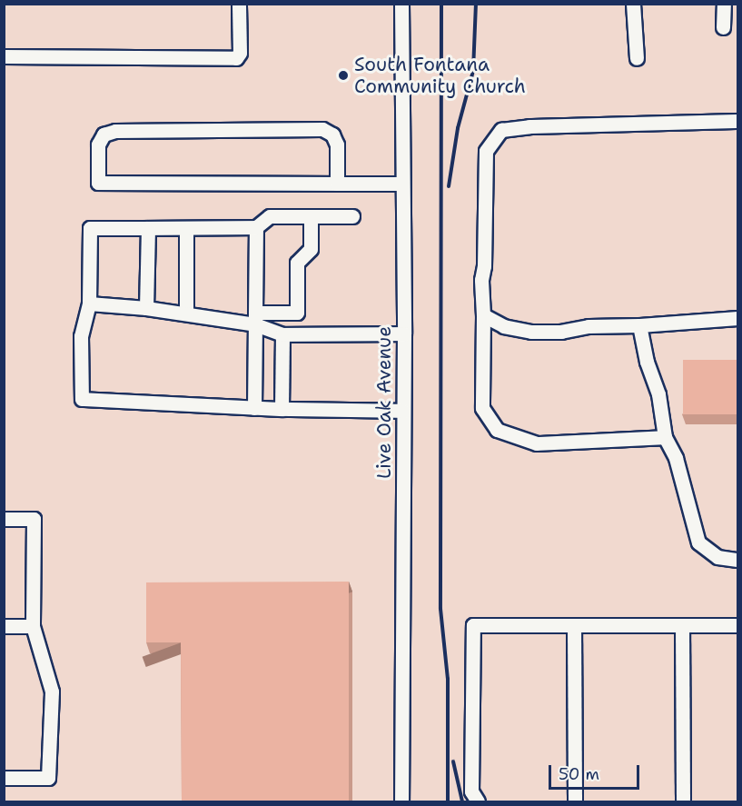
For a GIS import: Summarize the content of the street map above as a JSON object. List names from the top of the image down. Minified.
{"streets":{"street":["Live Oak Avenue"]},"places":["South Fontana Community Church"],"scale_bar":"50 m"}
